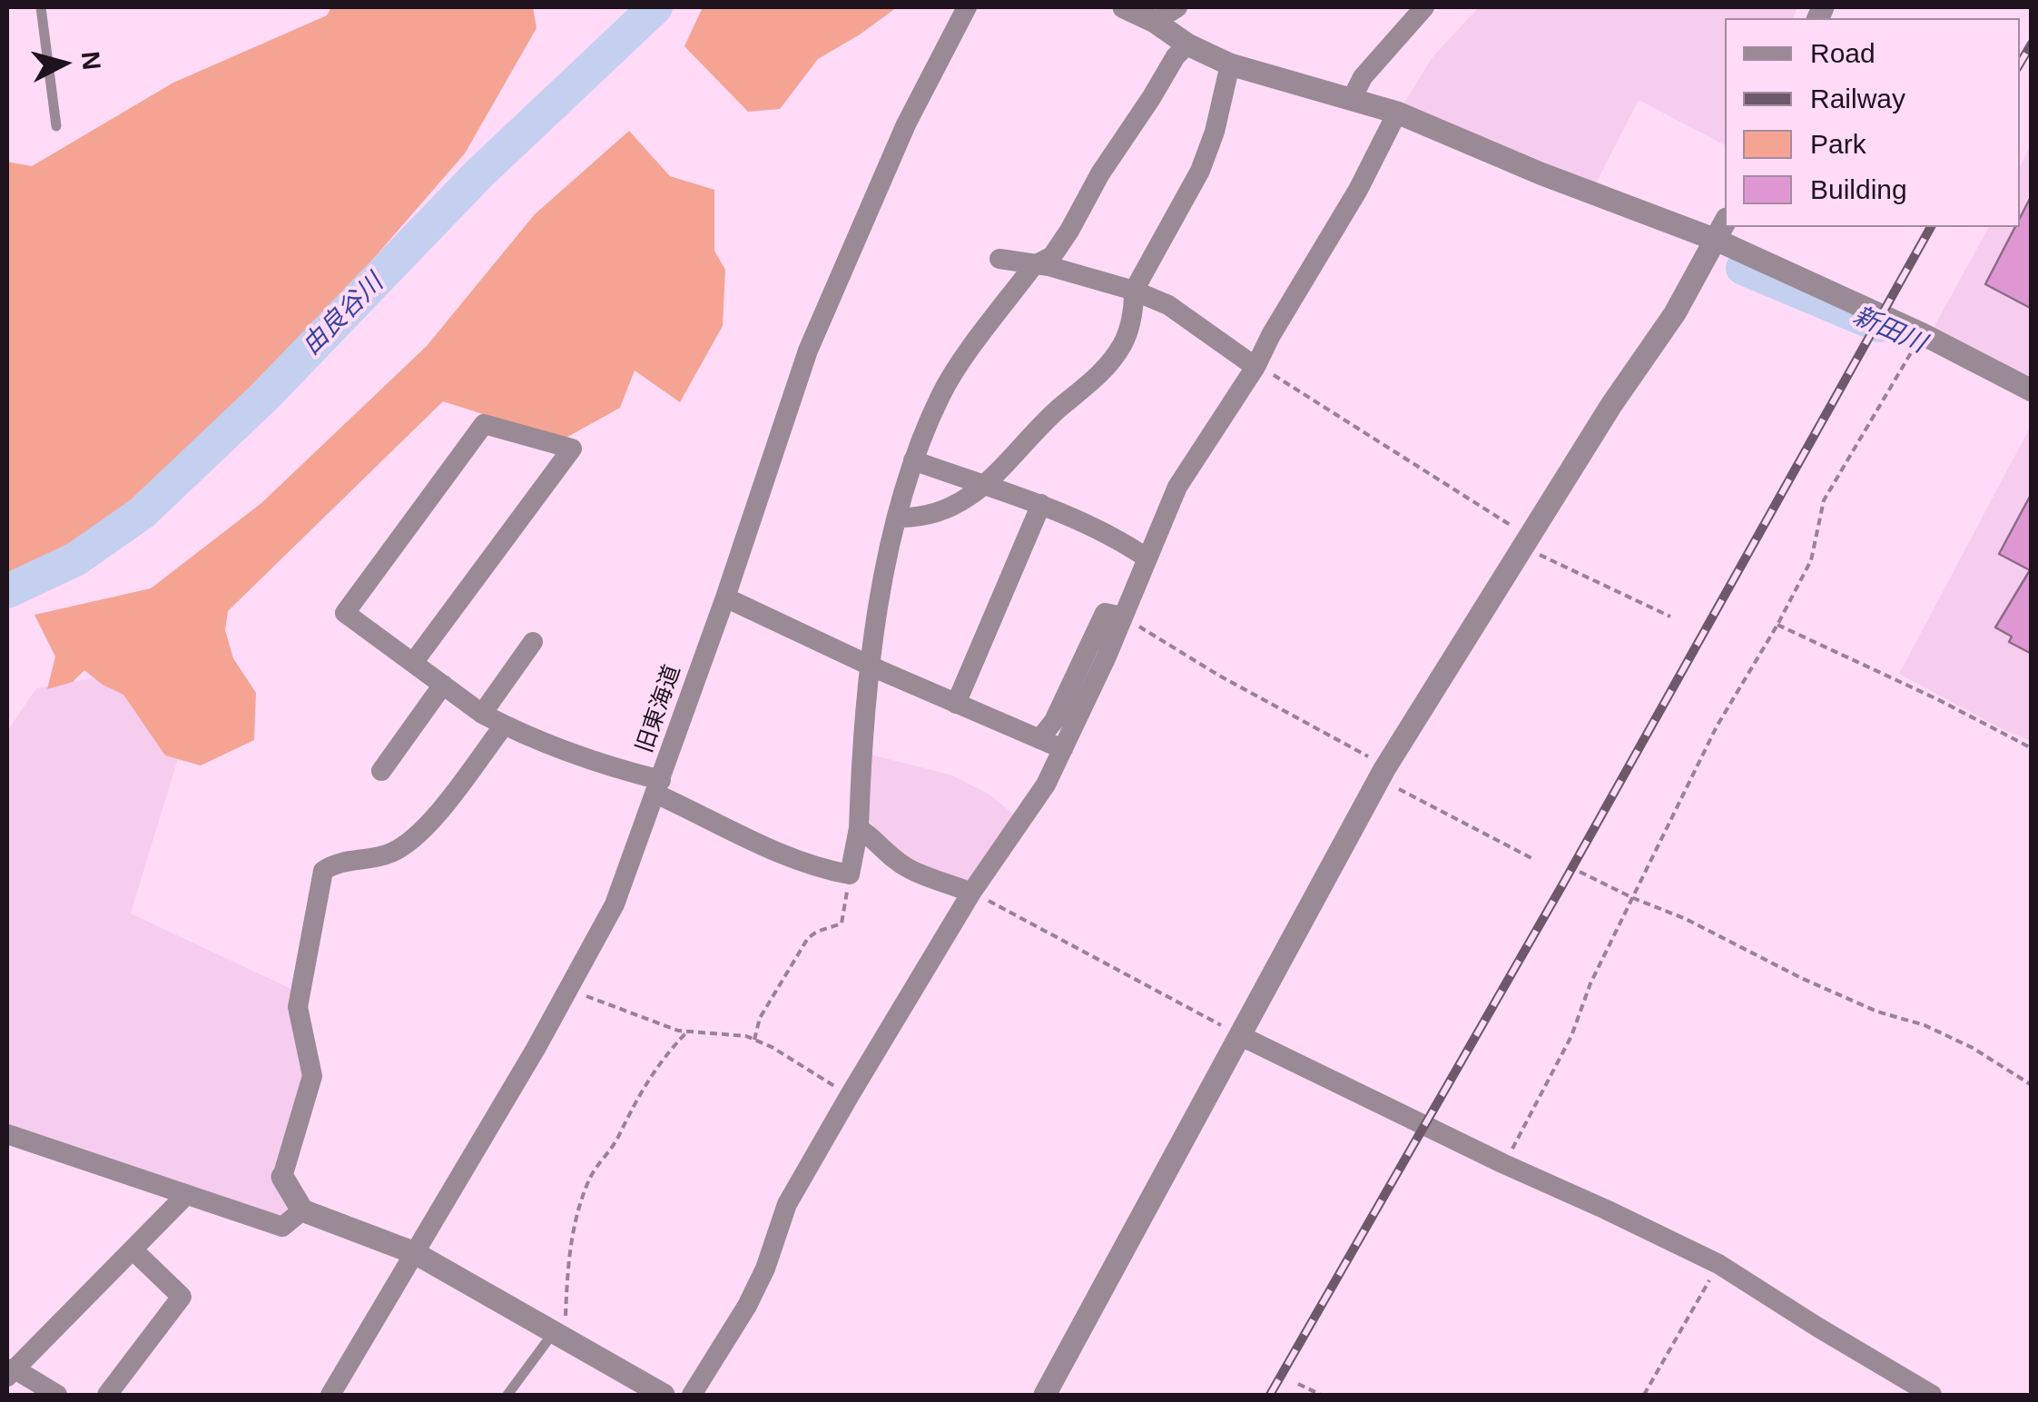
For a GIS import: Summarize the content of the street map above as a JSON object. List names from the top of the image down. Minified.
{"streets":{"street":["旧東海道"]},"water":["由良谷川","新田川"],"legend":["Road","Railway","Park","Building"],"north":"right"}
